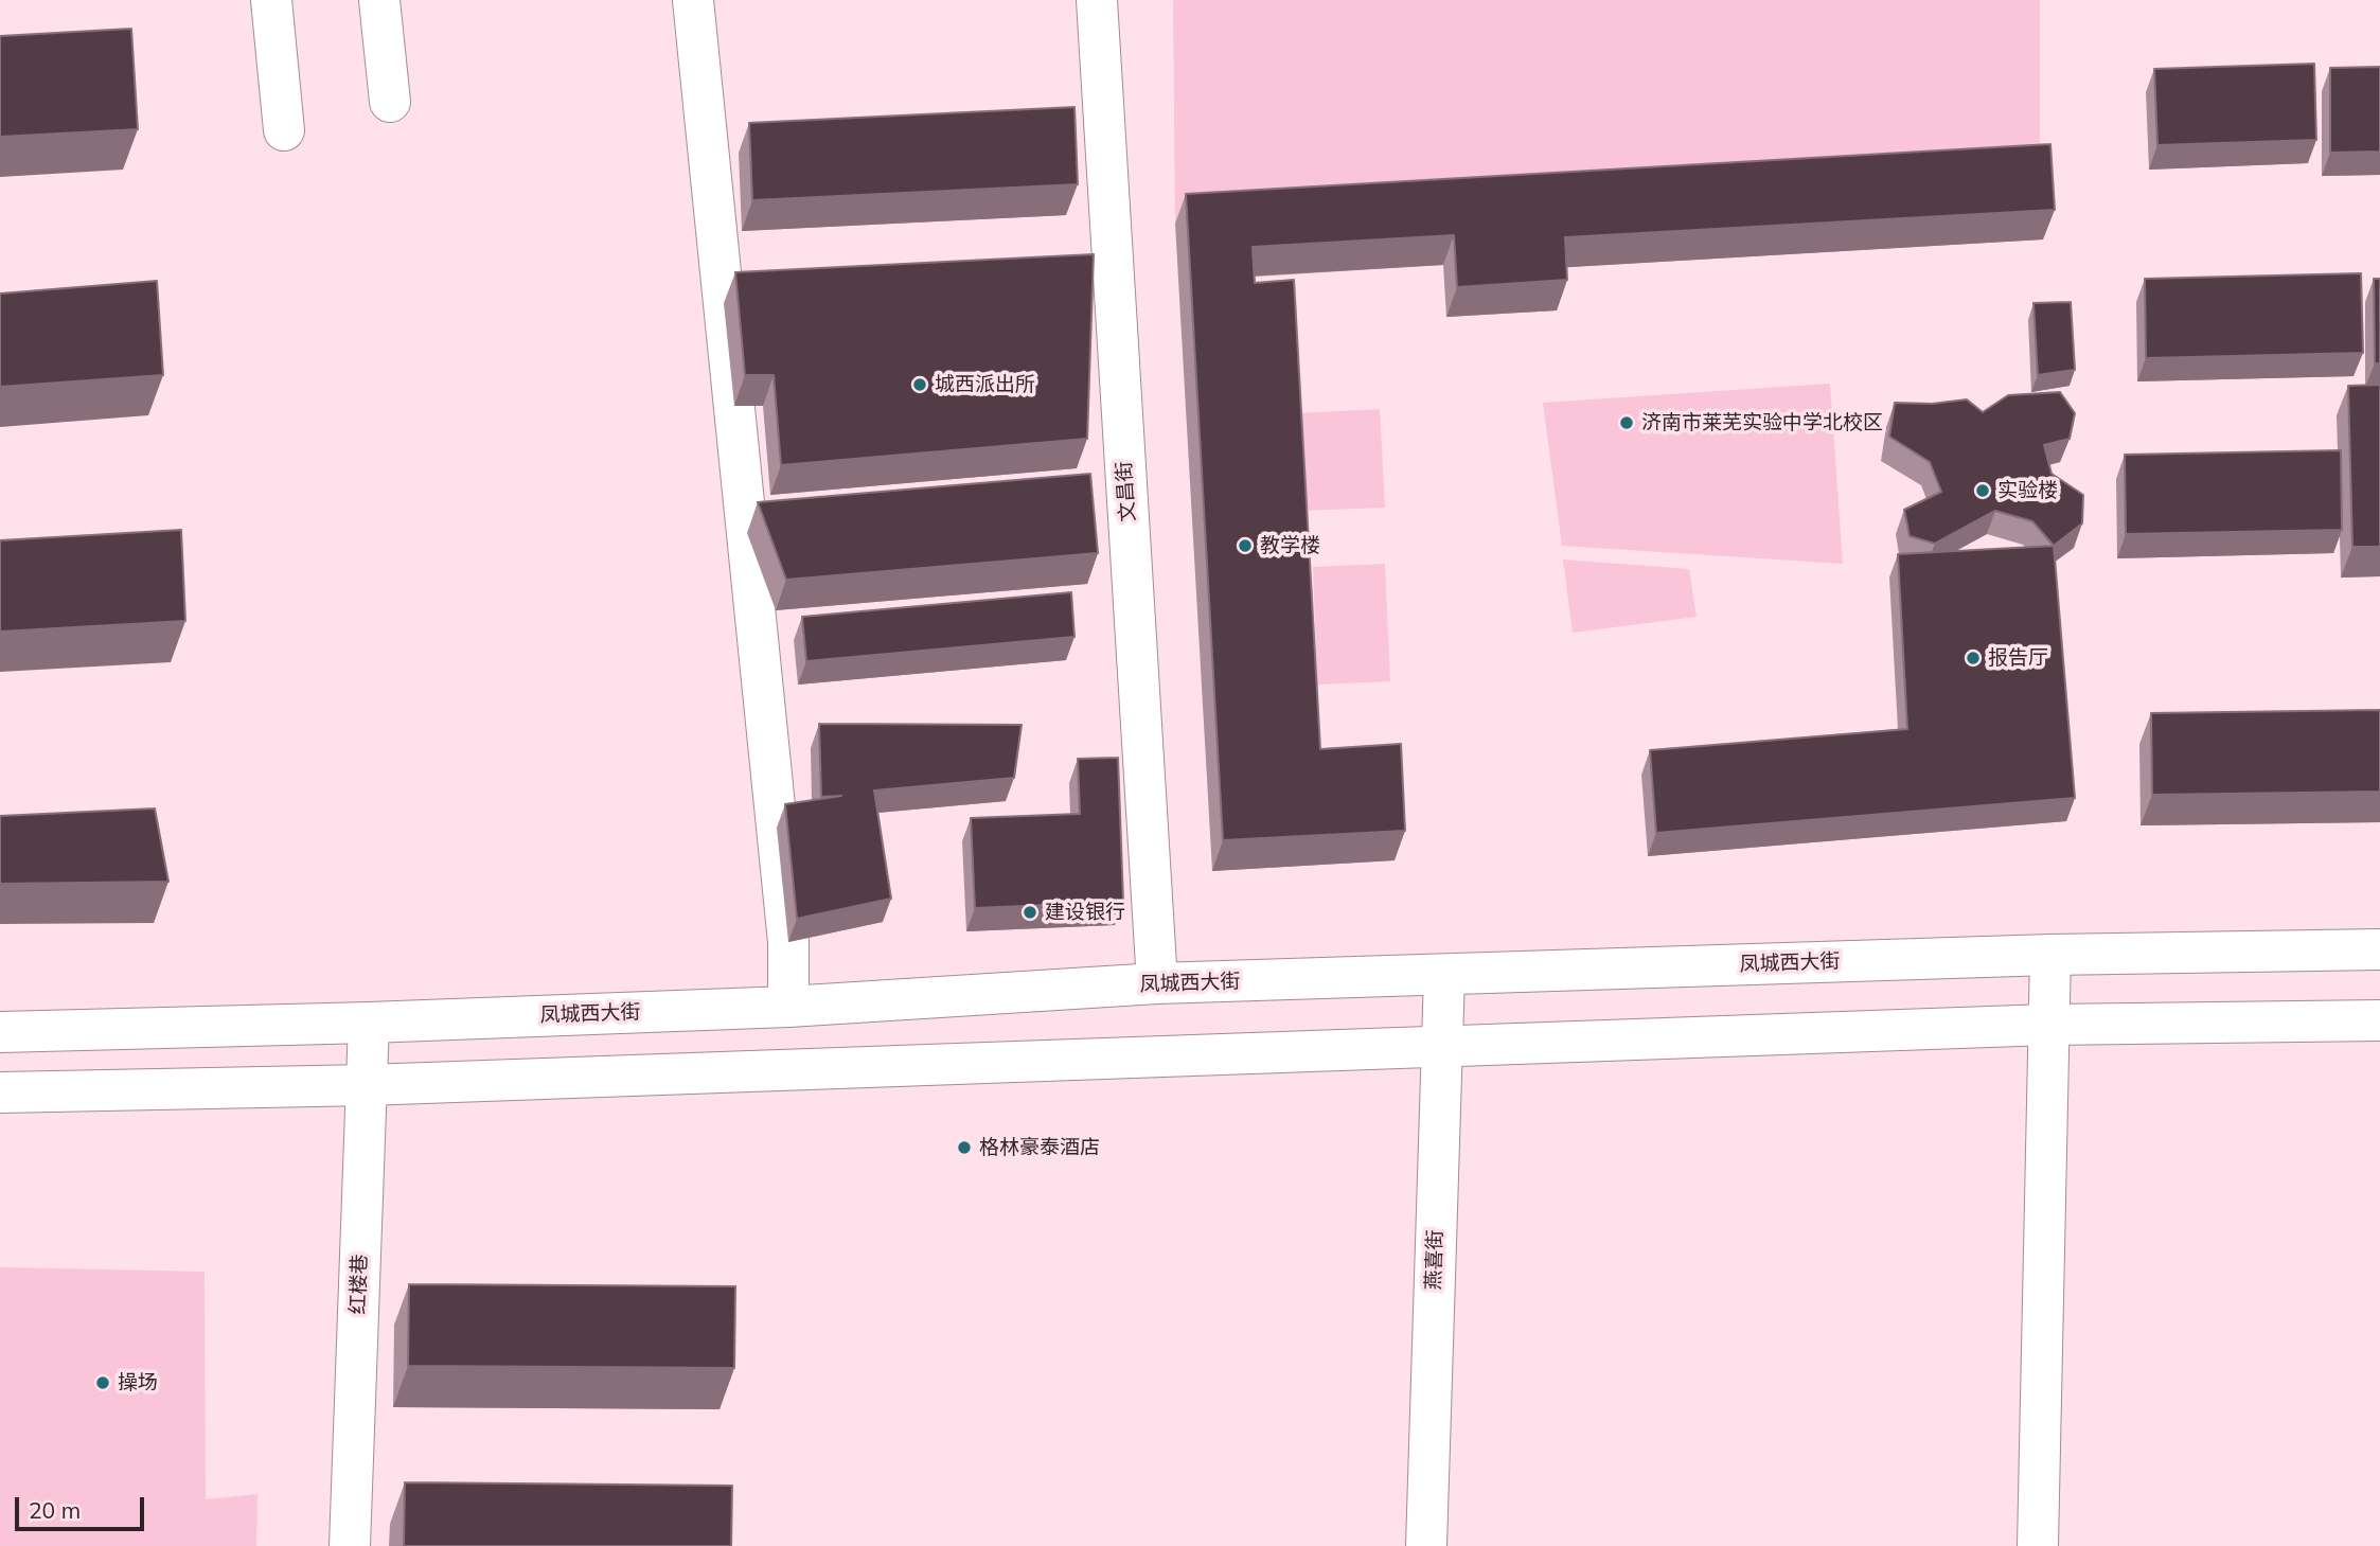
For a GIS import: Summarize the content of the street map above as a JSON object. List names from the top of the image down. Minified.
{"streets":{"main road":["文昌街","凤城西大街","燕喜街","红楼巷"]},"crossings":[["文昌街","凤城西大街"],["凤城西大街","燕喜街"],["凤城西大街","红楼巷"]],"places":["城西派出所","济南市莱芜实验中学北校区","实验楼","教学楼","报告厅","建设银行","格林豪泰酒店","操场"],"scale_bar":"20 m"}
